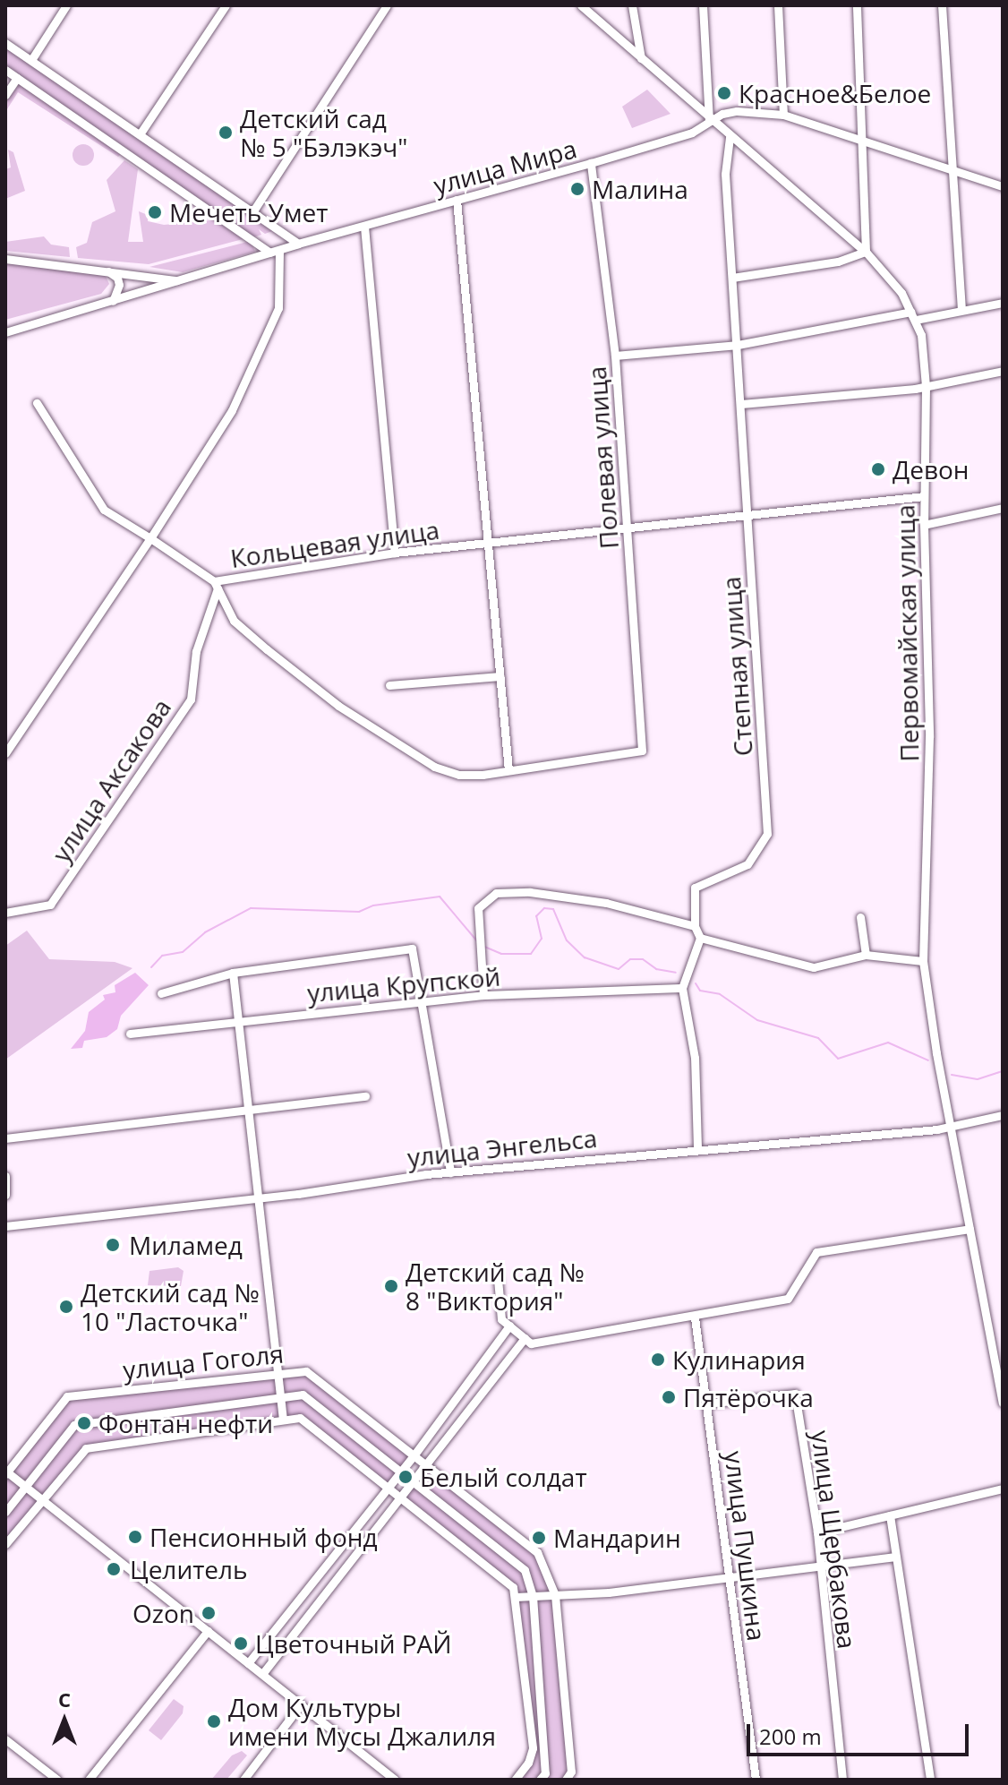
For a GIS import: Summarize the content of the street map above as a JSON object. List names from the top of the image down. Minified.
{"streets":{"street":["улица Мира","Полевая улица","Кольцевая улица","Первомайская улица","Степная улица","улица Аксакова","улица Крупской","улица Энгельса","улица Гоголя","улица Щербакова","улица Пушкина"]},"crossings":[["улица Мира","Полевая улица"],["улица Мира","Первомайская улица"],["Полевая улица","Кольцевая улица"],["Кольцевая улица","Первомайская улица"],["Кольцевая улица","Степная улица"],["Кольцевая улица","улица Аксакова"],["Первомайская улица","Степная улица"],["Первомайская улица","улица Энгельса"],["улица Щербакова","улица Пушкина"]],"places":["Красное&Белое","Детский сад № 5 \"Бэлэкэч\"","Малина","Мечеть Умет","Девон","Миламед","Детский сад № 8 \"Виктория\"","Детский сад № 10 \"Ласточка\"","Кулинария","Пятёрочка","Фонтан нефти","Белый солдат","Пенсионный фонд","Мандарин","Целитель","Ozon","Цветочный РАЙ","Дом Культуры имени Мусы Джалиля"],"scale_bar":"200 m","north":"top"}
